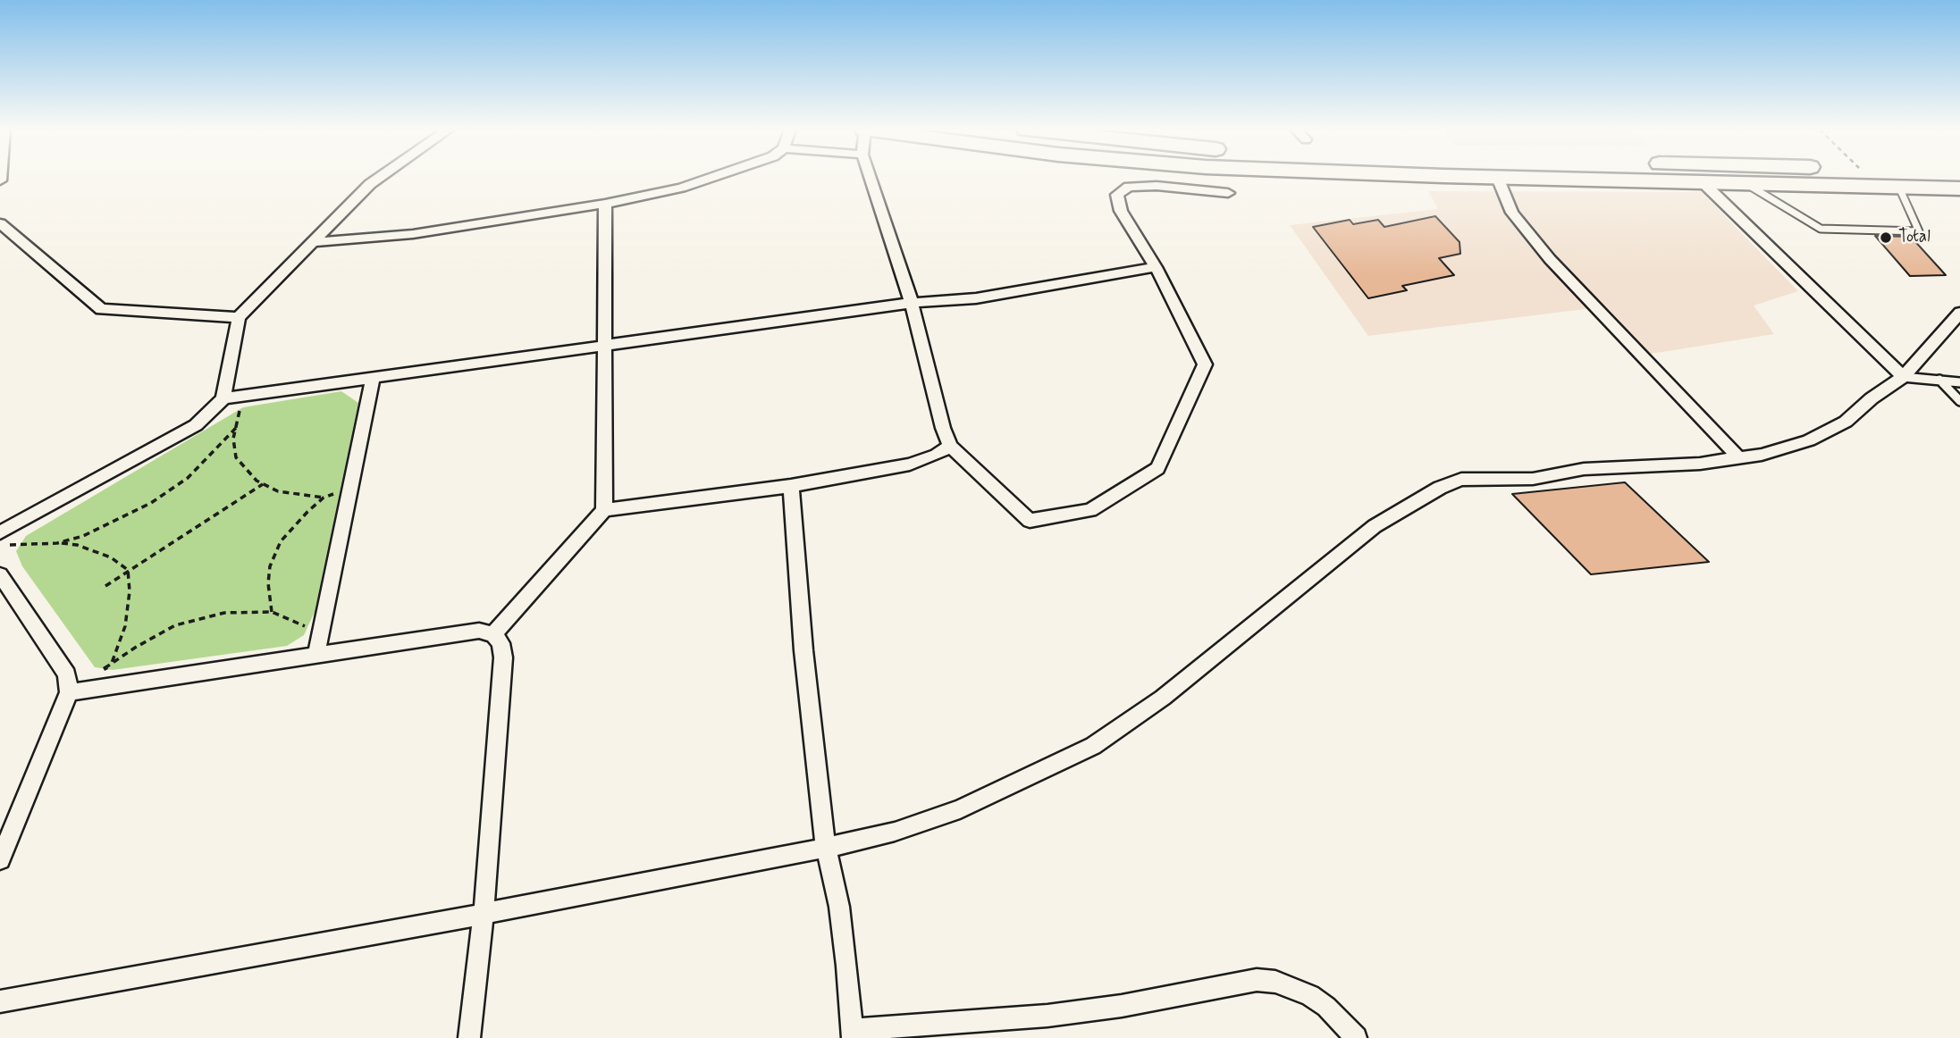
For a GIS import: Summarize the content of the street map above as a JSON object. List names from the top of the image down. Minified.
{"places":["Total"]}
